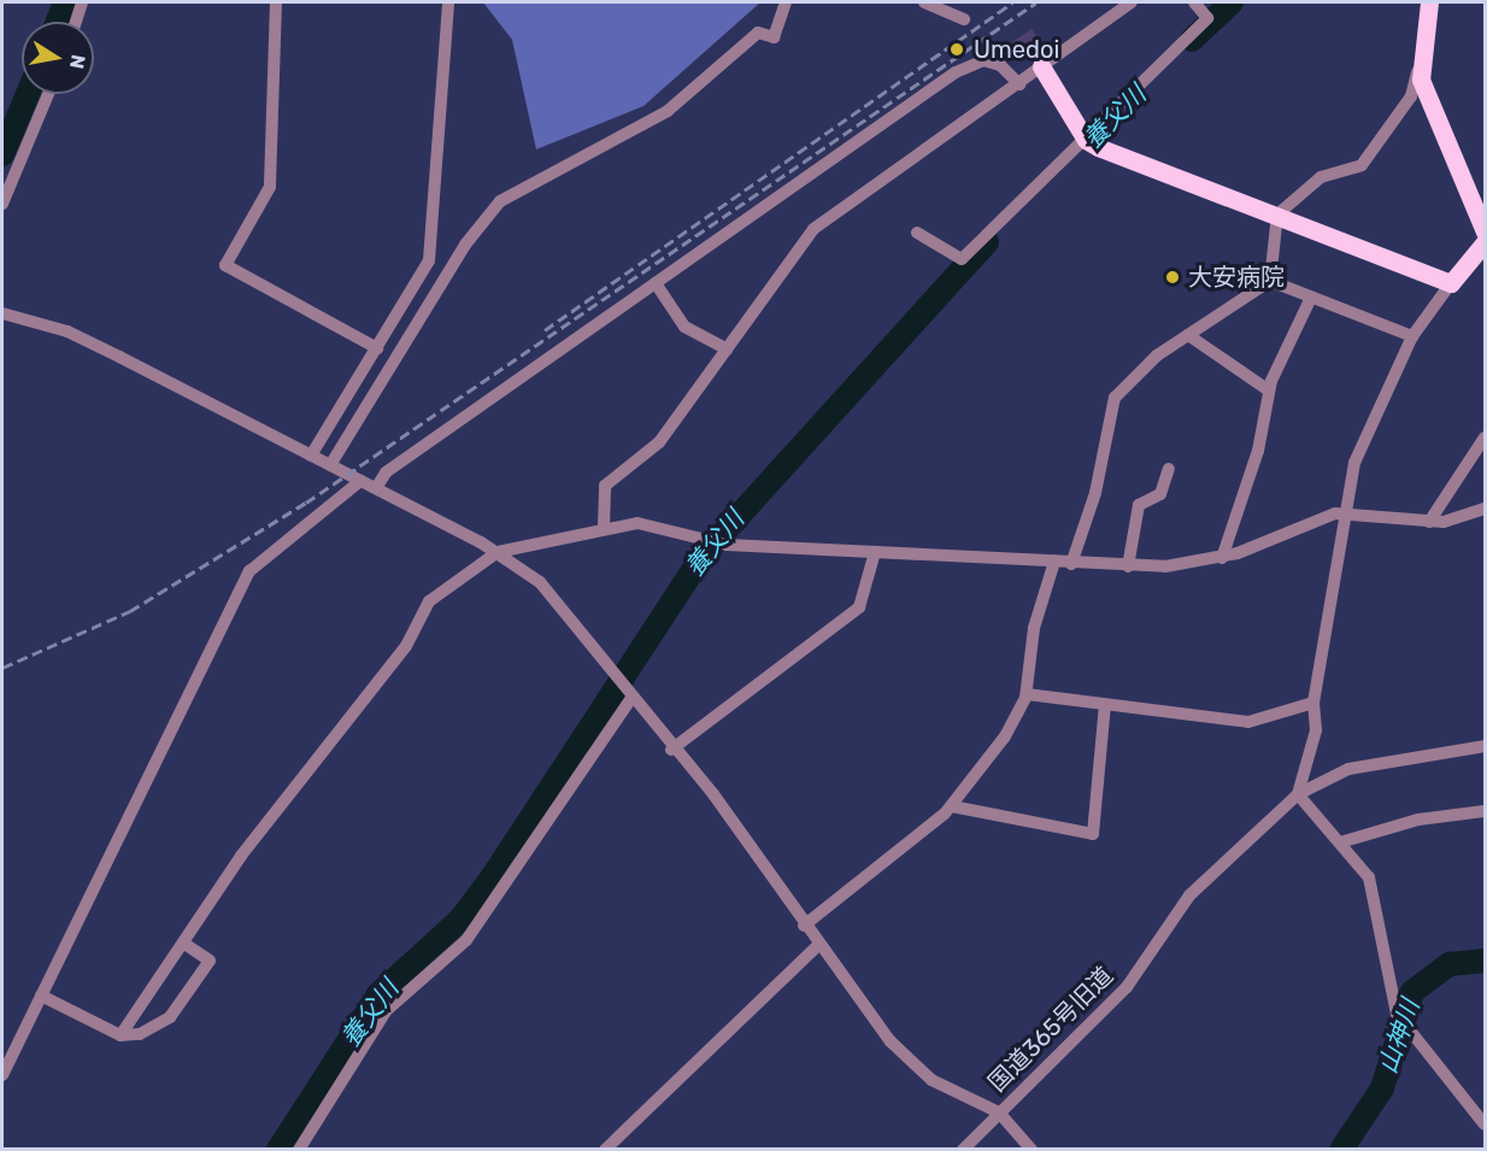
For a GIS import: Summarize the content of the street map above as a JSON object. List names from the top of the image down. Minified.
{"streets":{"street":["国道365号旧道"]},"water":["養父川","山神川"],"places":["Umedoi","大安病院"],"north":"right"}
